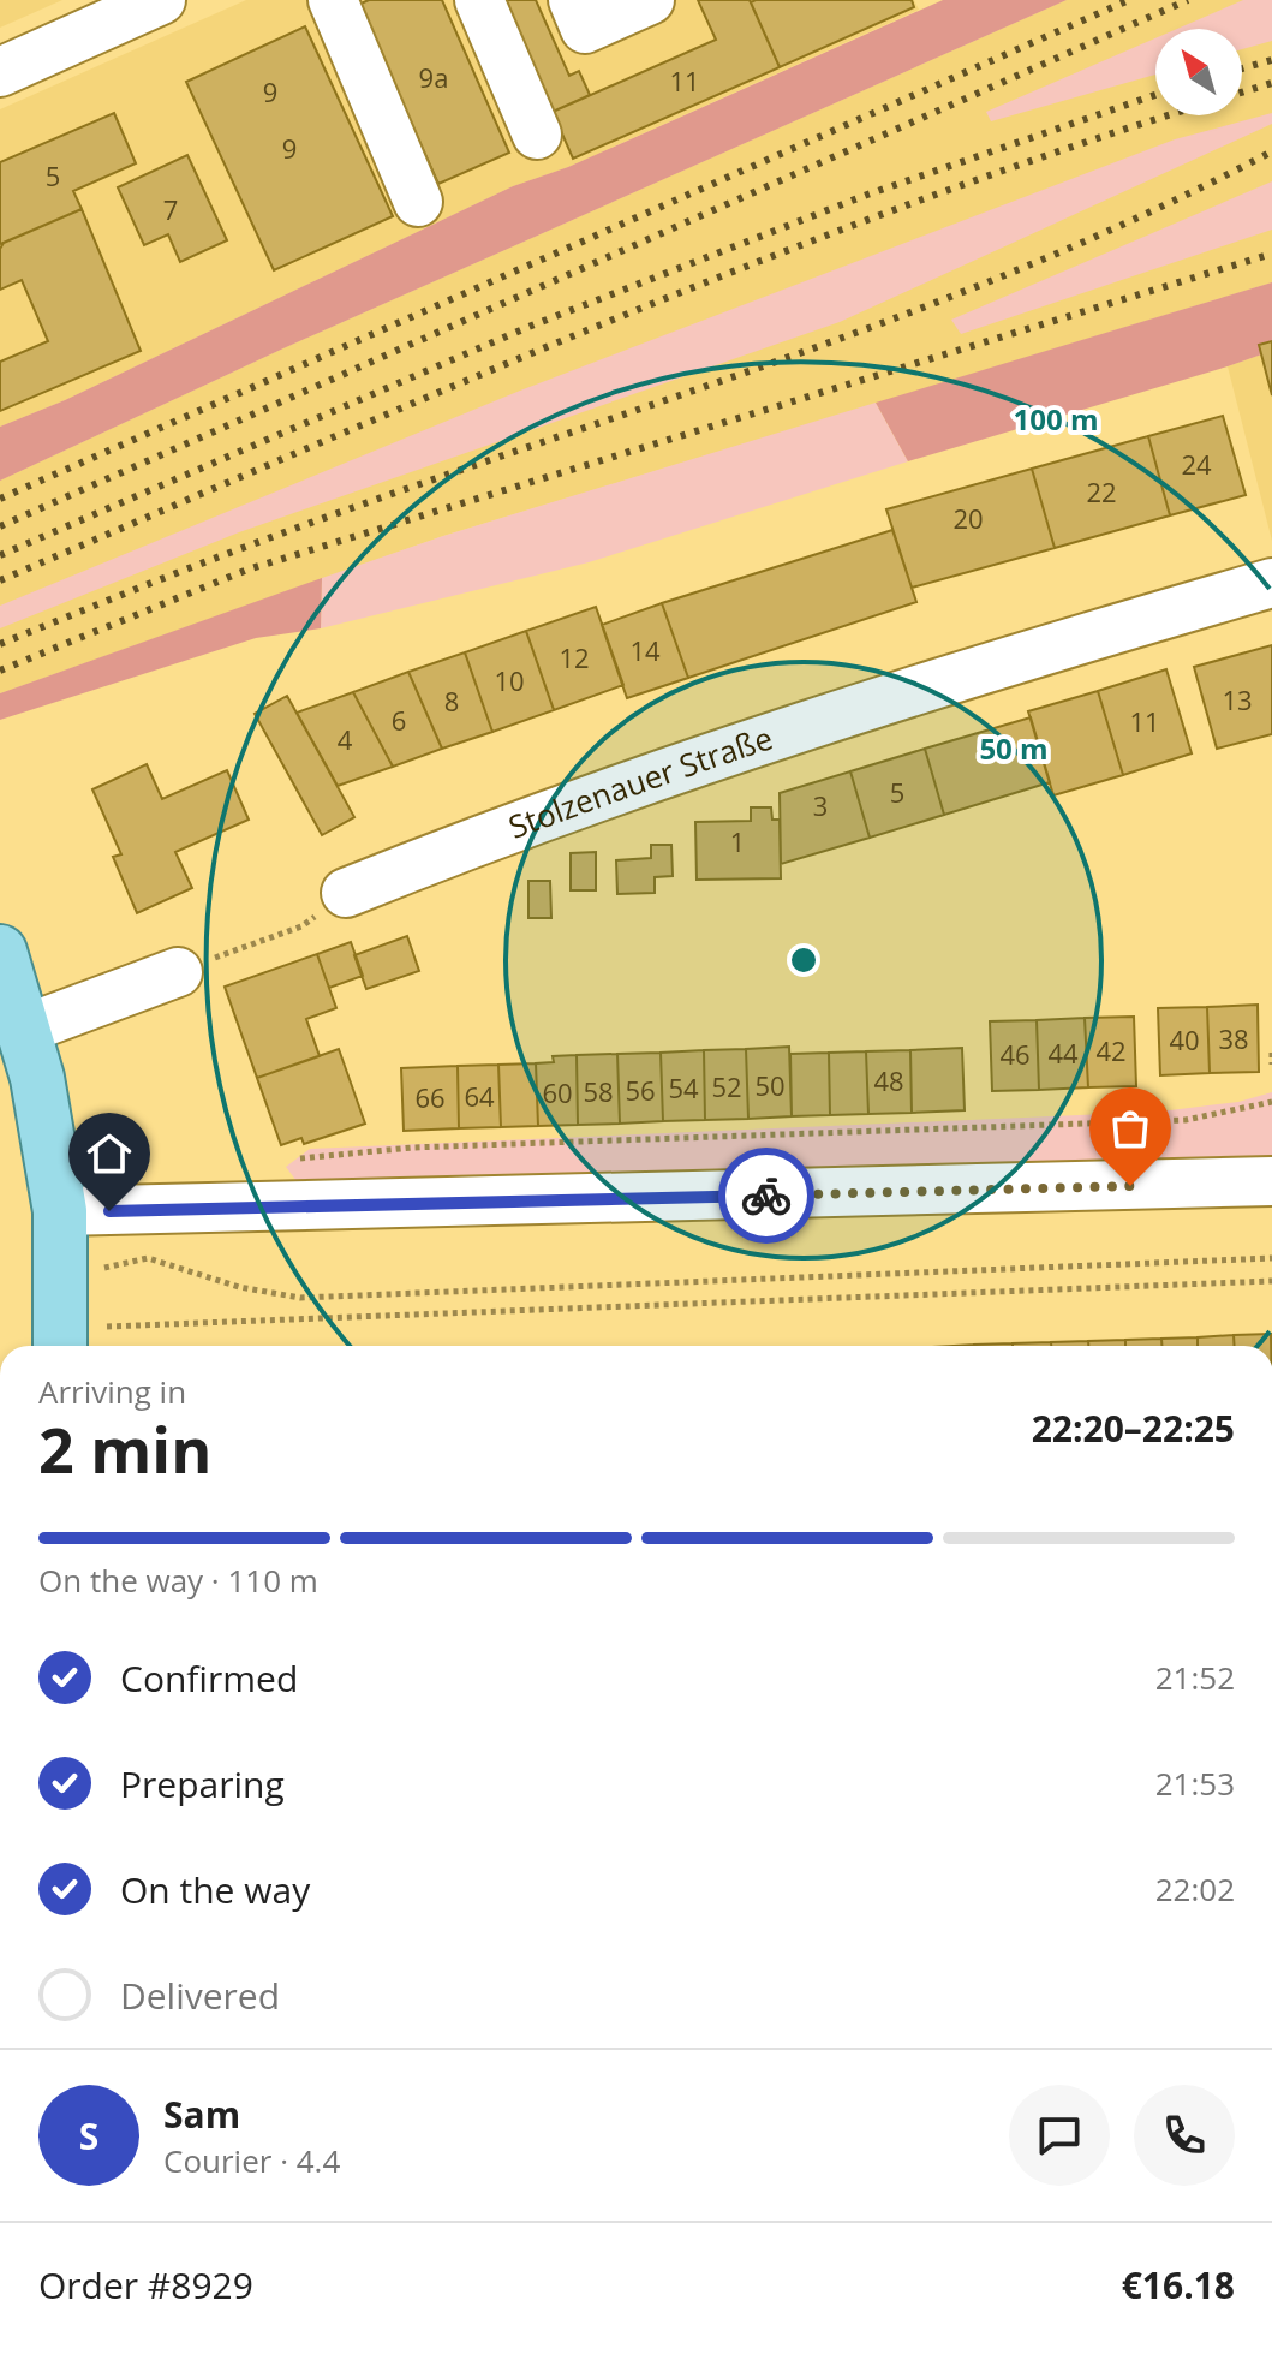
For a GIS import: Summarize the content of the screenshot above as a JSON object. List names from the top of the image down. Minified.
{"streets":{"street":["Stolzenauer Straße"]},"house_numbers":["9a","11","9","9","5","7","24","22","20","14","12","10","13","8","6","11","4","5","3","1","38","40","42","44","46","48","50","52","54","56","58","60","64","66"],"north":"top left","page":{"heading":["2 min","Arriving in","22:20–22:25"],"panel":["Sam","Courier · 4.4","Order #8929","€16.18"],"bar":"On the way · 110 m","list":[["Confirmed","21:52"],["Preparing","21:53"],["On the way","22:02"],"Delivered"],"round":"S"},"rings":["100 m","50 m"]}
